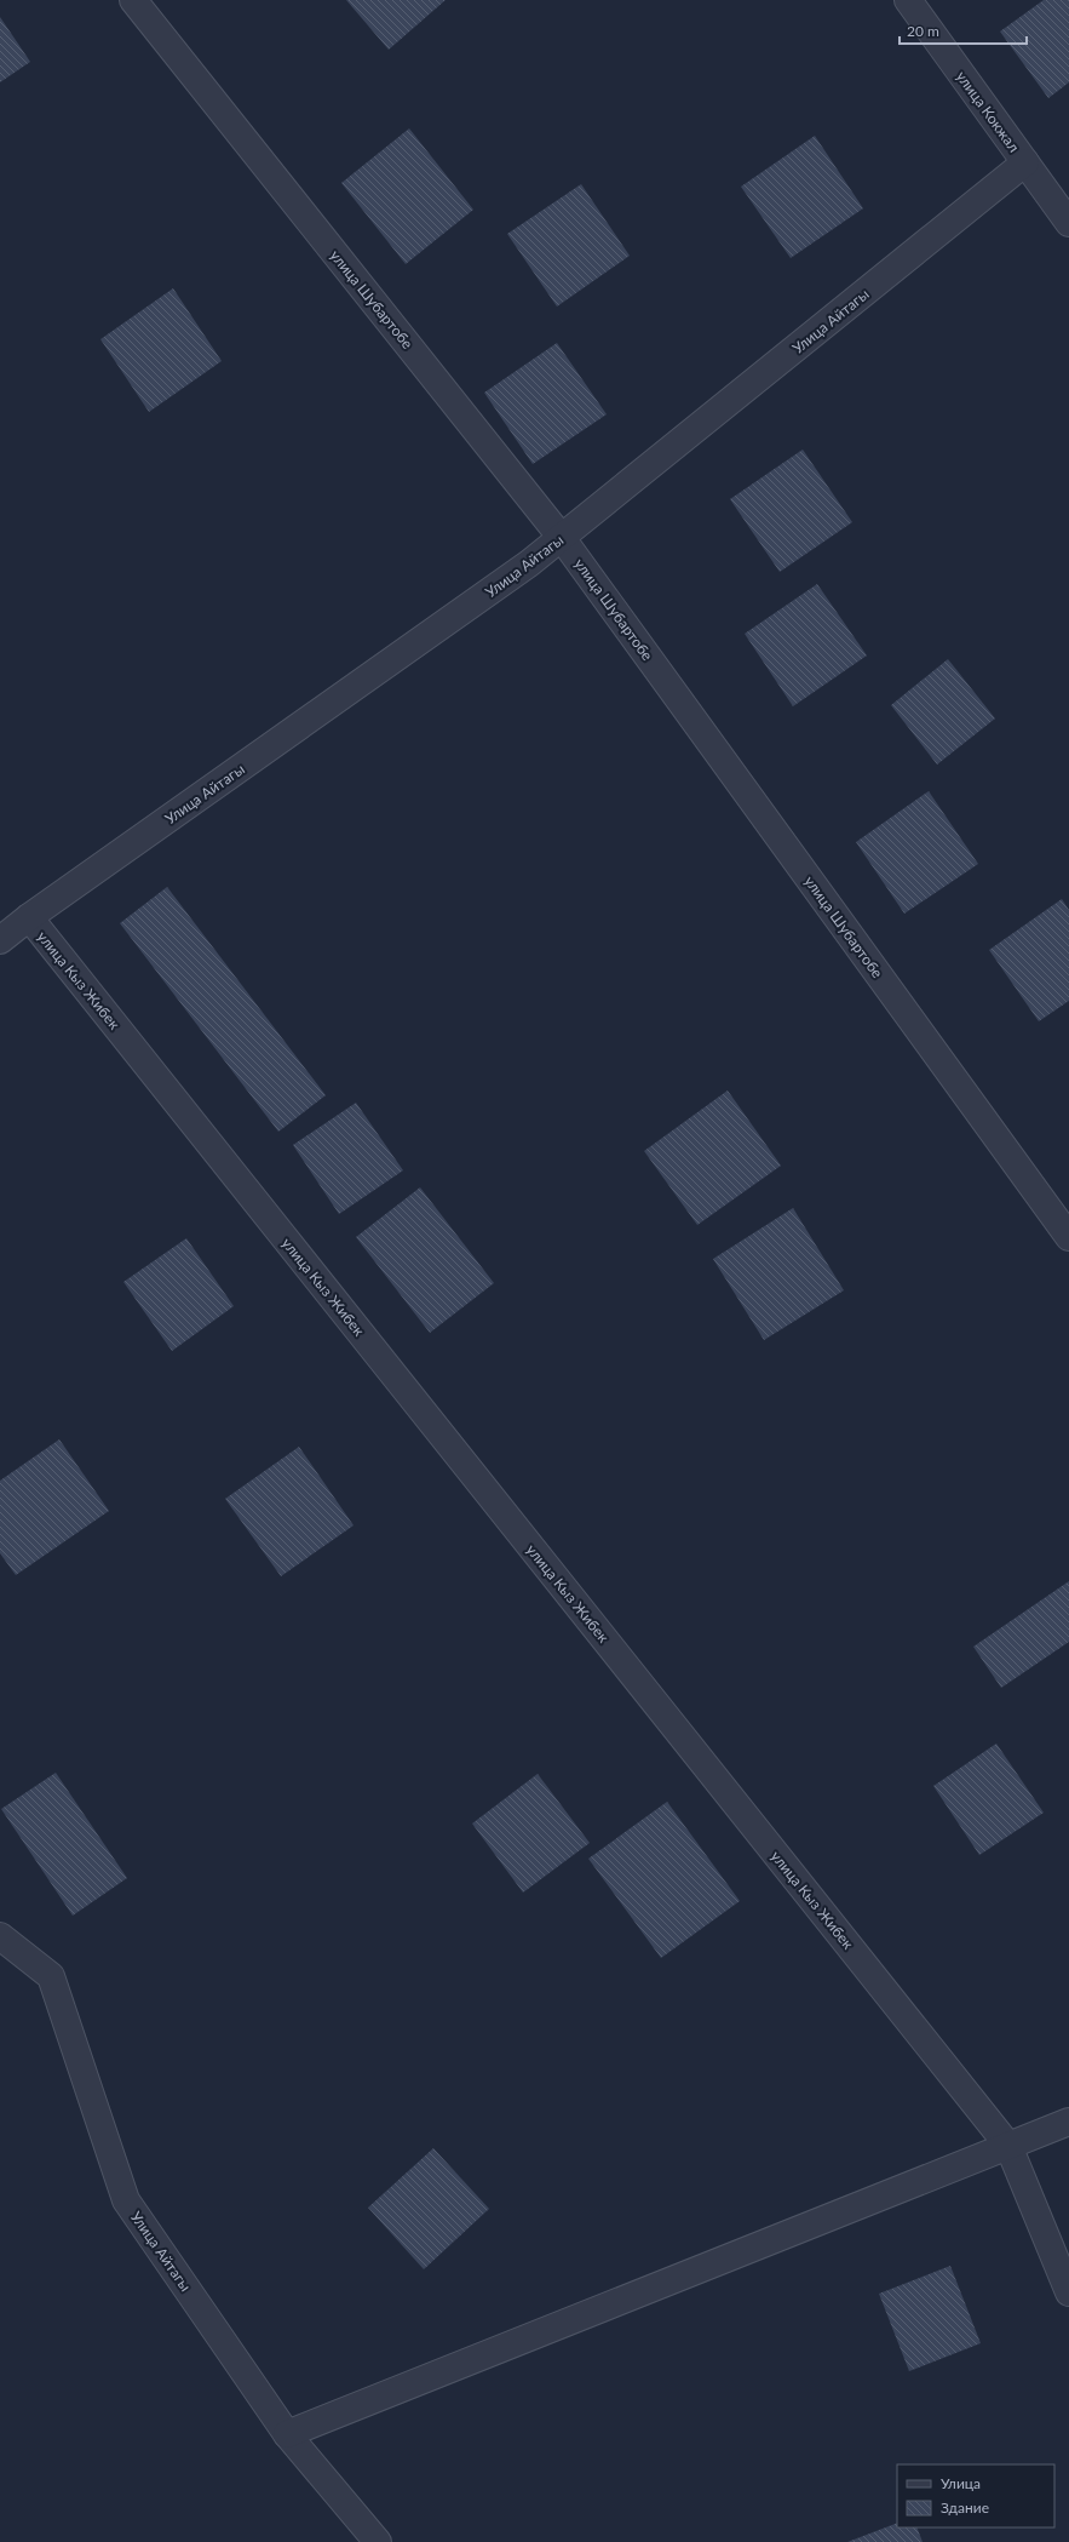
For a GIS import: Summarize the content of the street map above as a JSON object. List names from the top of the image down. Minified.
{"streets":{"street":["улица Кокжал","улица Шубартобе","Улица Айтагы","улица Кыз Жибек"]},"crossings":[["улица Кокжал","Улица Айтагы"],["улица Шубартобе","Улица Айтагы"],["Улица Айтагы","улица Кыз Жибек"]],"legend":["Улица","Здание"],"scale_bar":"20 m"}
